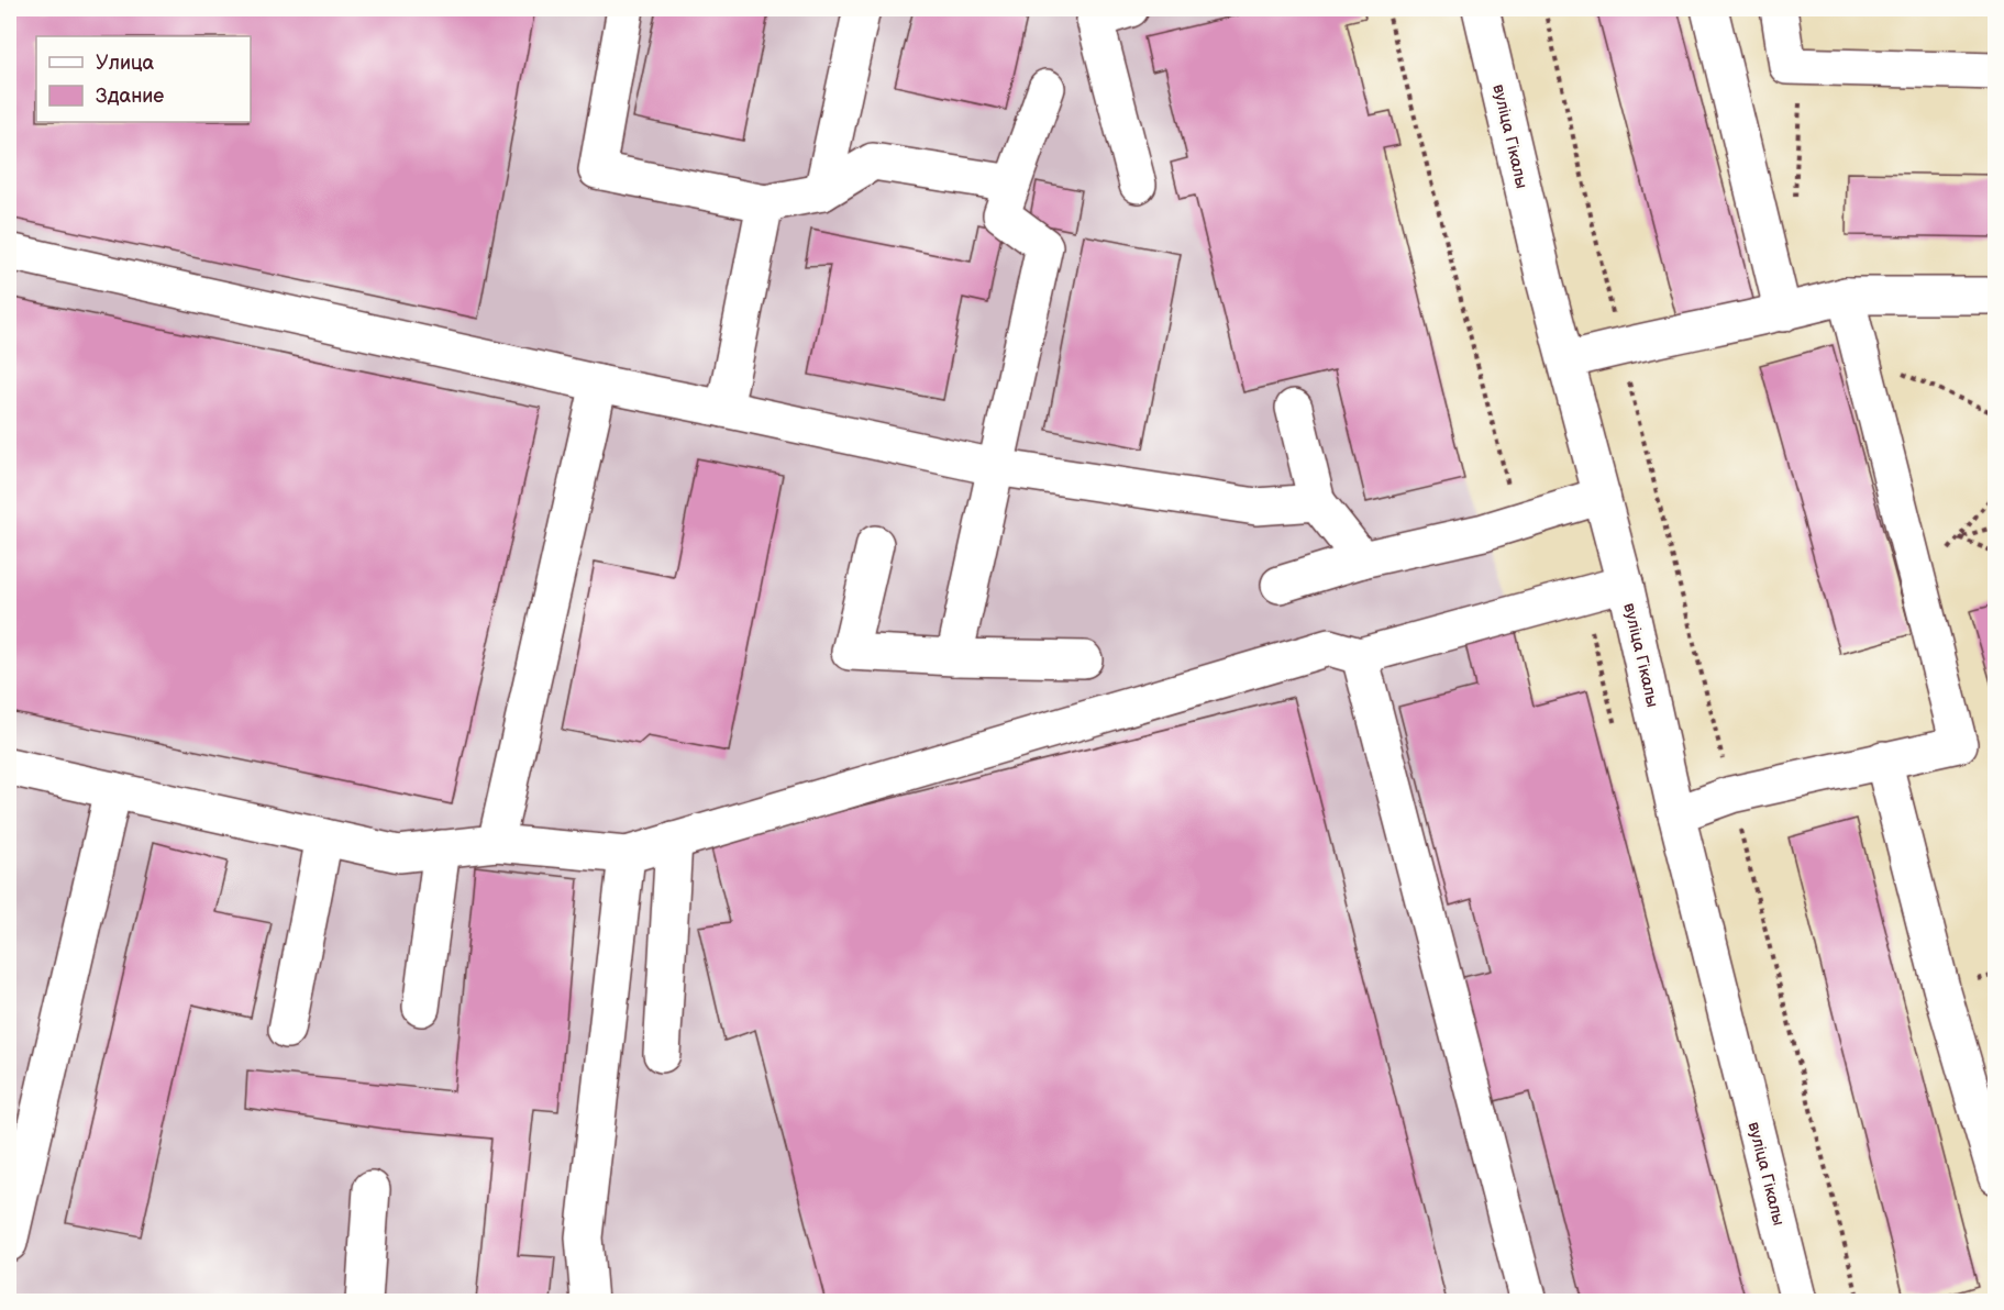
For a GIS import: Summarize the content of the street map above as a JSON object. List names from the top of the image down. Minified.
{"streets":{"street":["вуліца Гікалы"]},"legend":["Улица","Здание"]}
